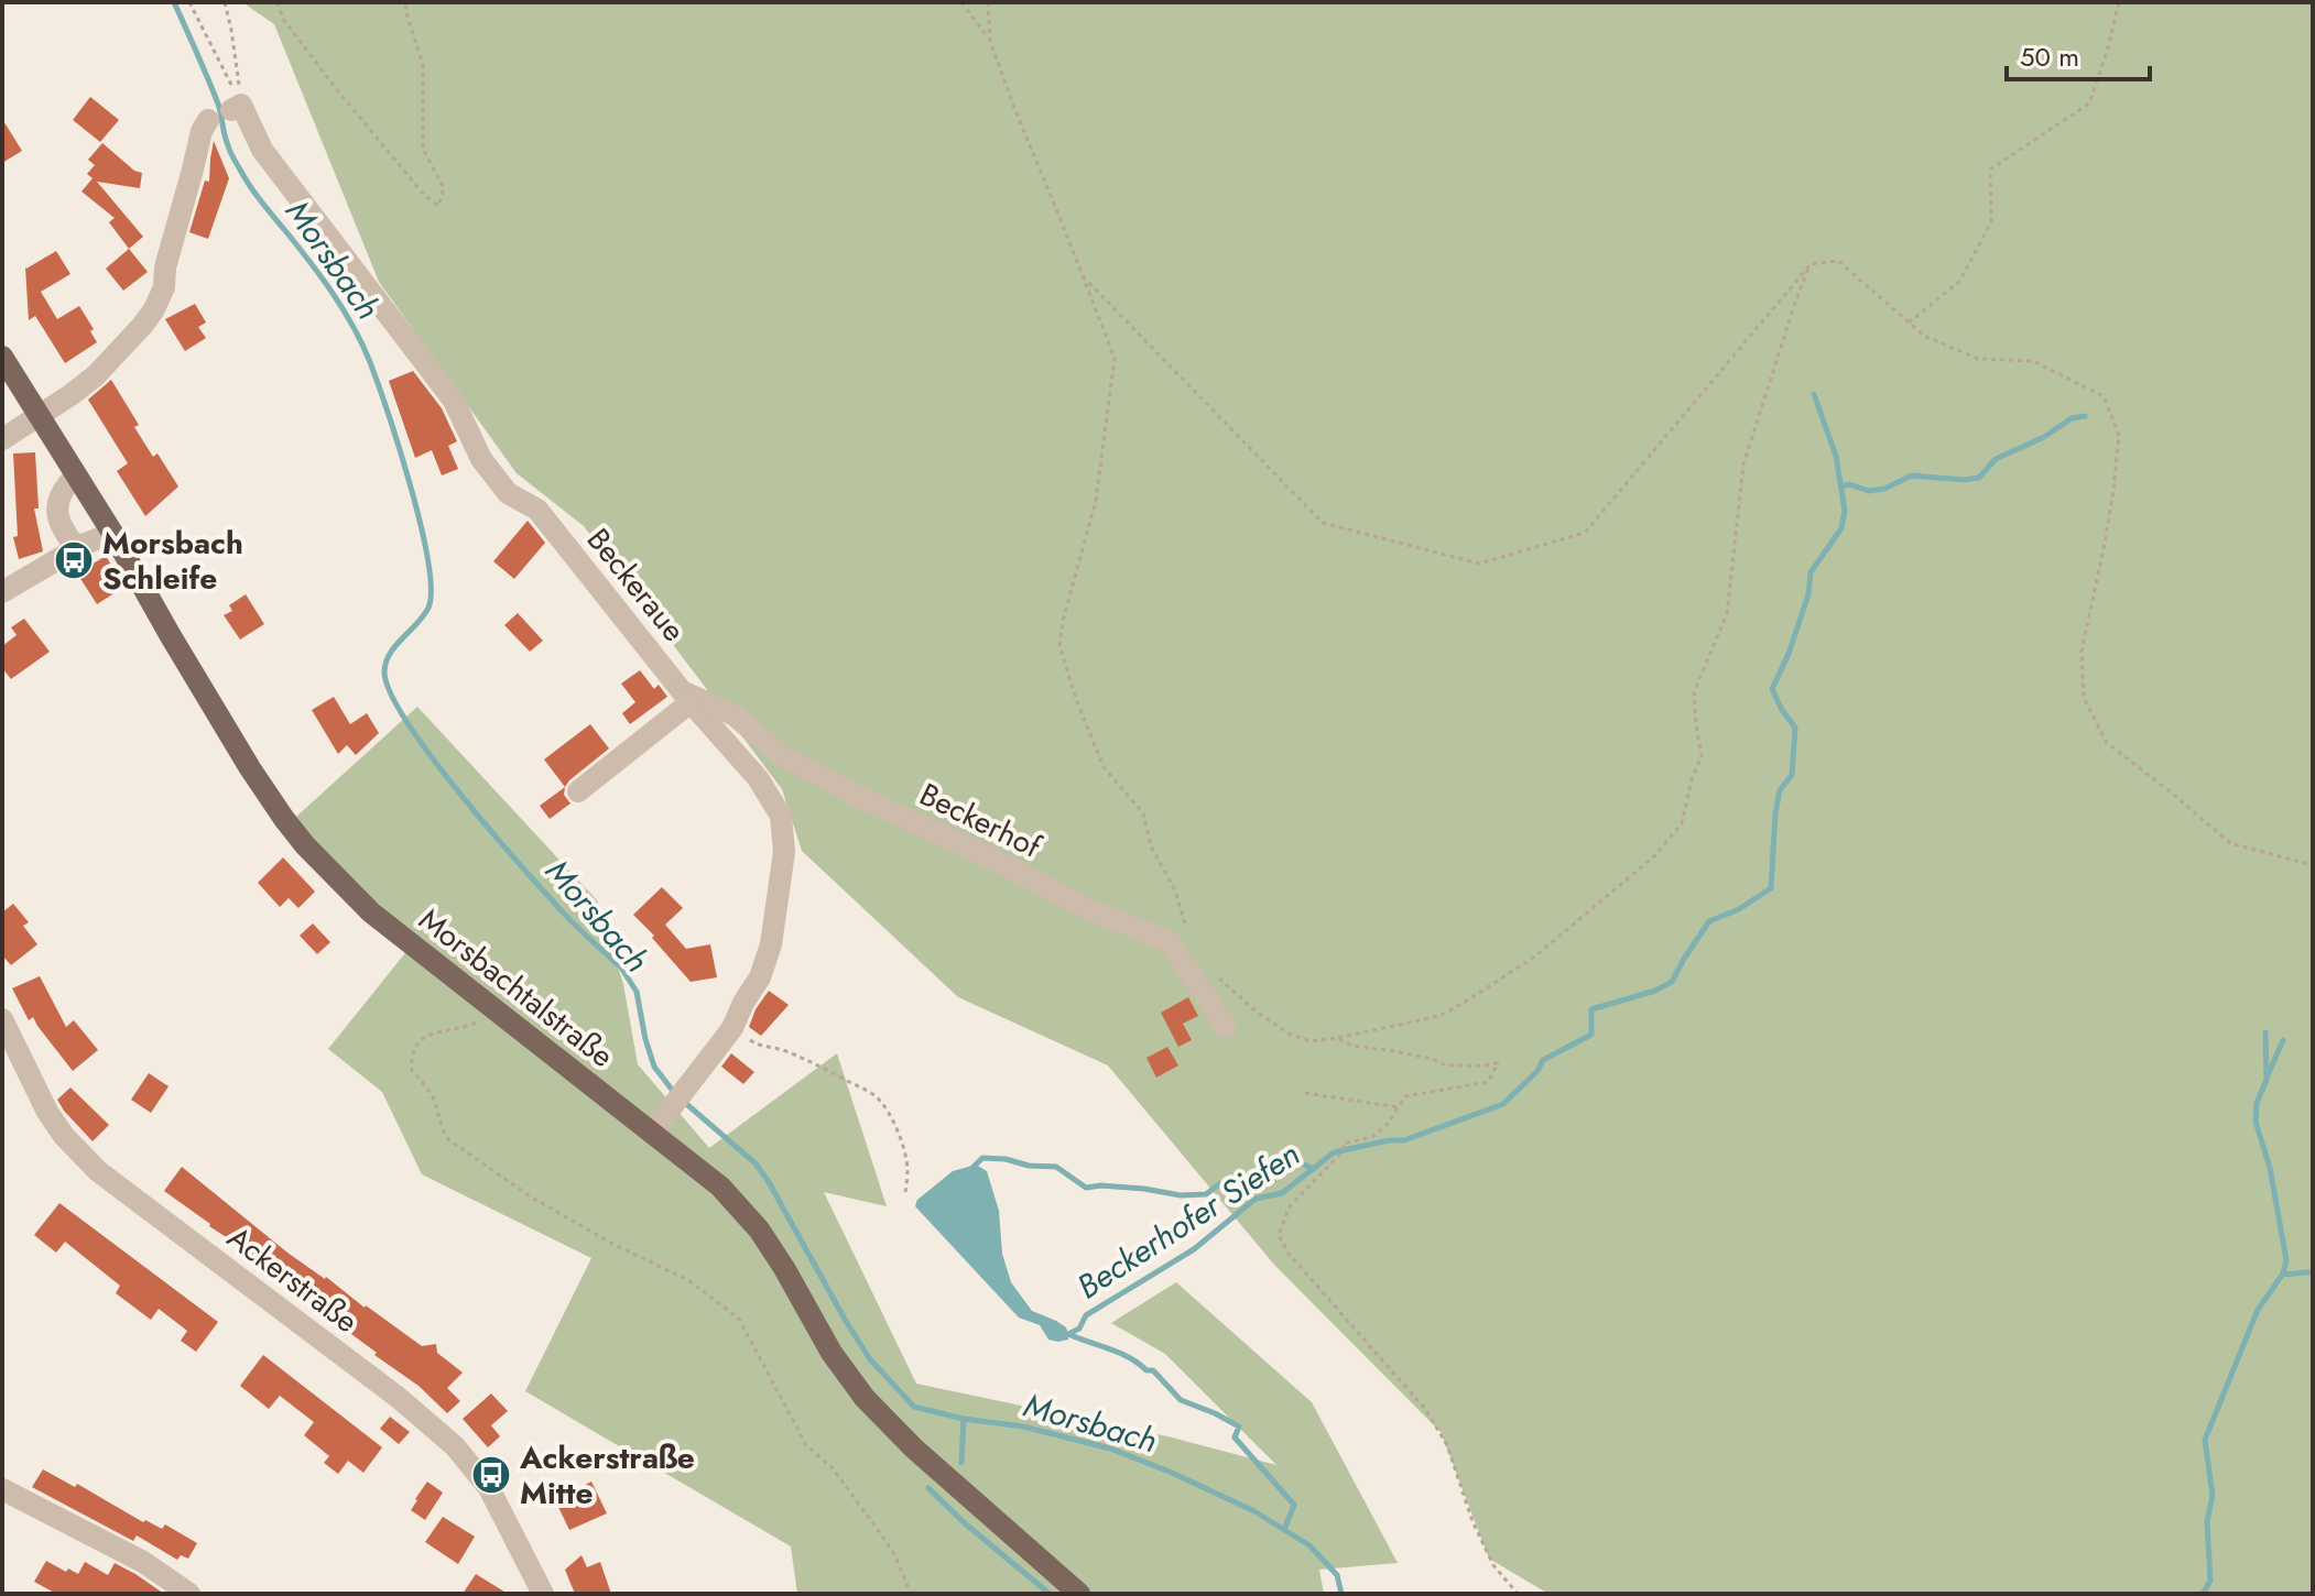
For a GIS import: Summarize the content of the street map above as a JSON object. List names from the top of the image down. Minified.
{"streets":{"main road":["Morsbachtalstraße"],"street":["Beckeraue","Beckerhof","Ackerstraße"]},"crossings":[["Beckeraue","Beckerhof"],["Beckeraue","Morsbachtalstraße"]],"water":["Morsbach","Beckerhofer Siefen"],"places":{"bus stop":["Morsbach Schleife","Ackerstraße Mitte"]},"scale_bar":"50 m"}
